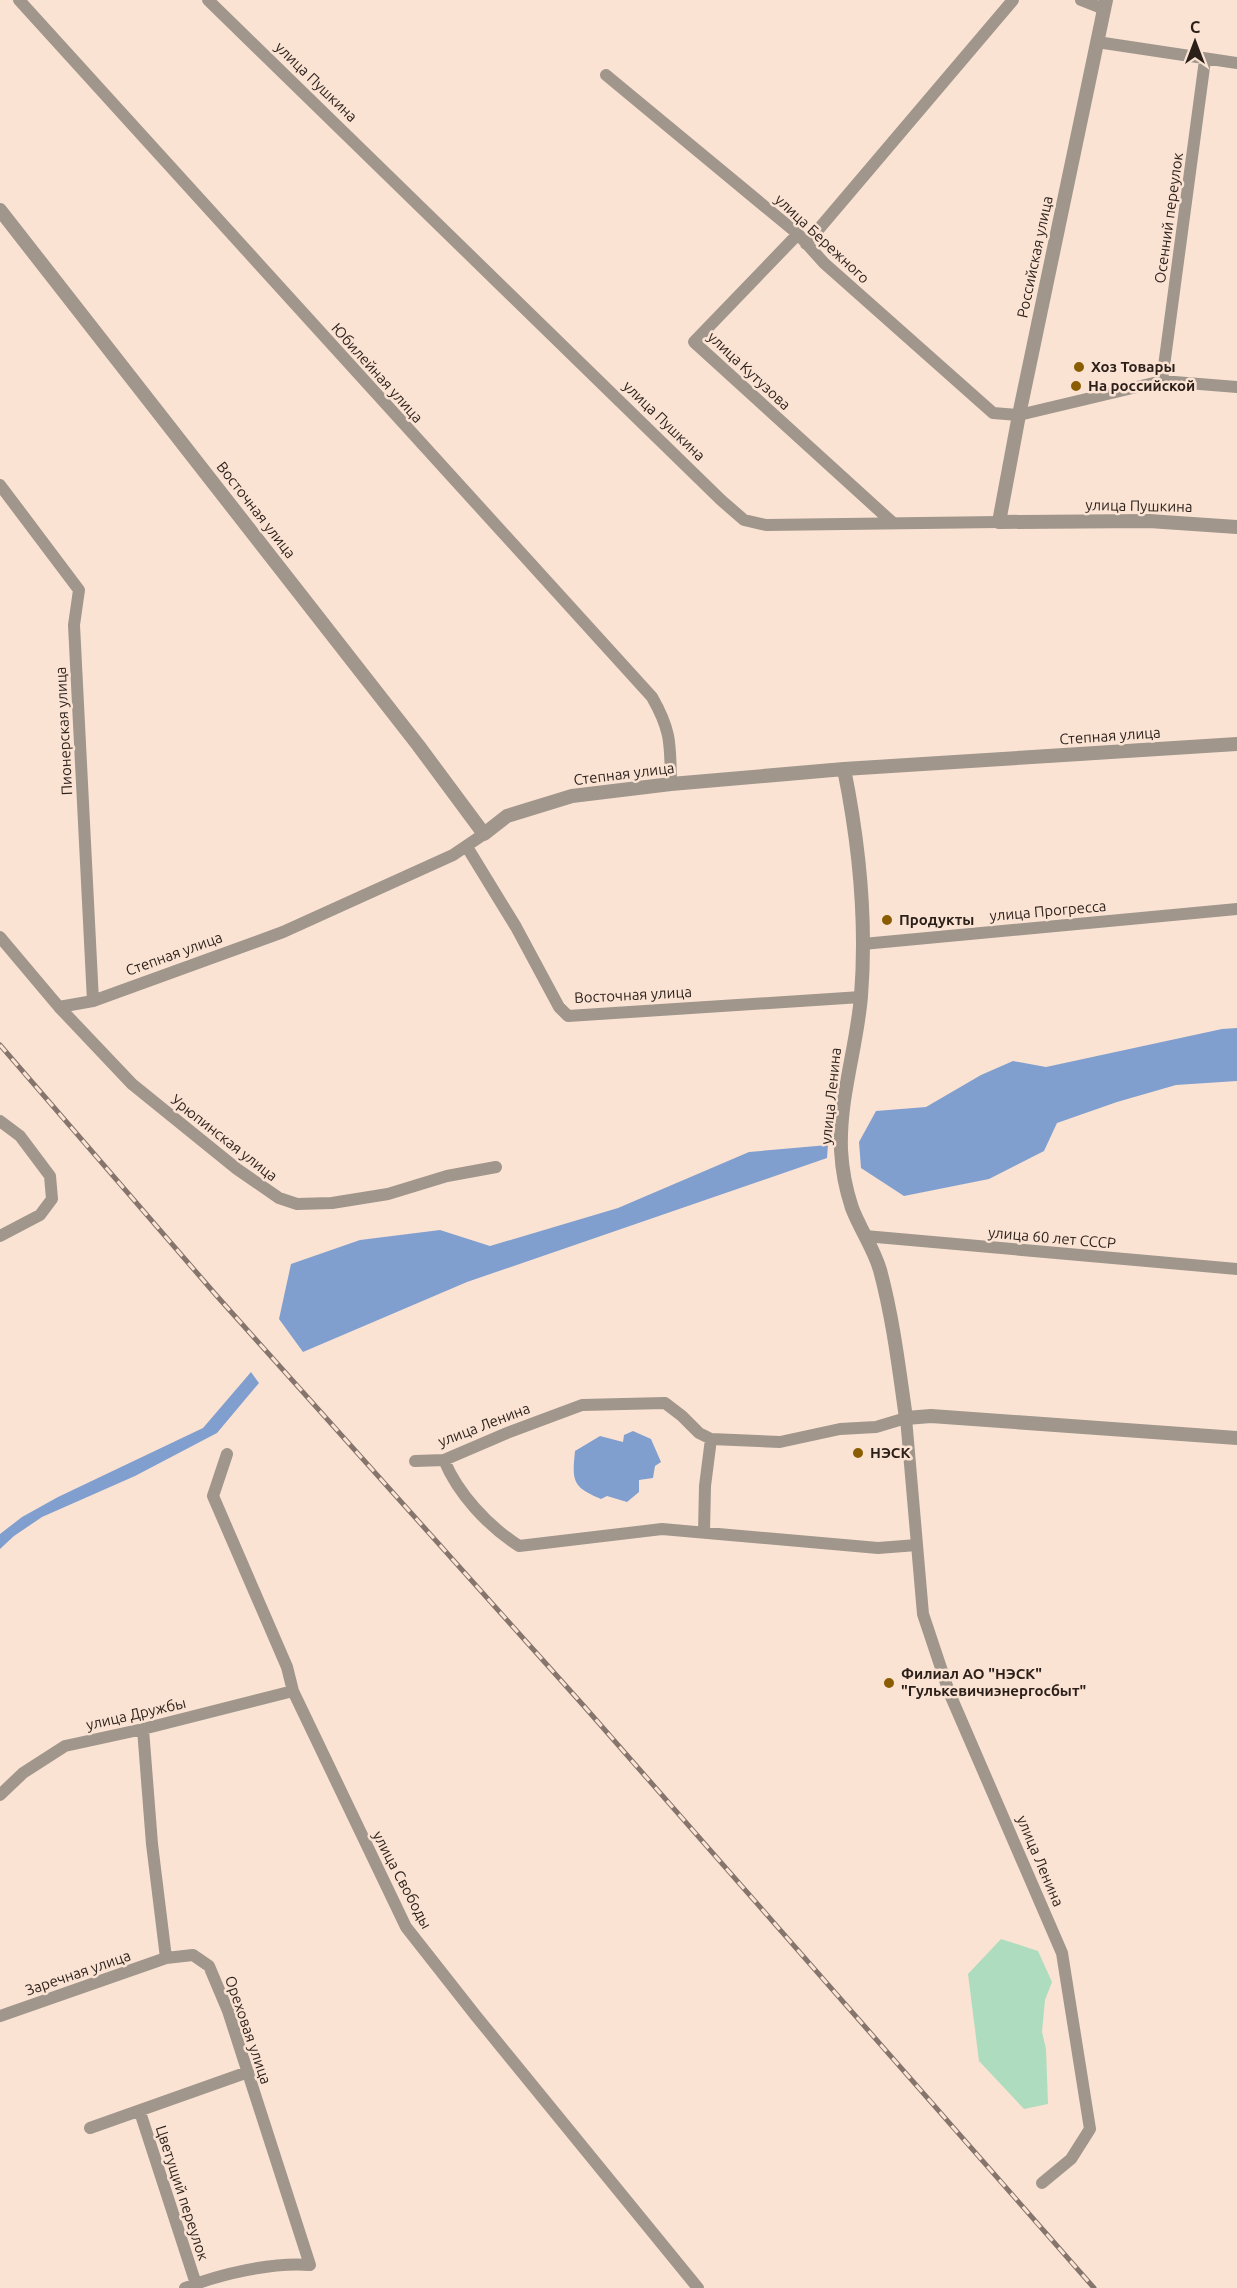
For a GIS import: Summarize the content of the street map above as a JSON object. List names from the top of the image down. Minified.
{"streets":{"street":["улица Пушкина","Осенний переулок","улица Бережного","Российская улица","улица Кутузова","Юбилейная улица","Восточная улица","Пионерская улица","Степная улица","улица Прогресса","улица Ленина","Урюпинская улица","улица 60 лет СССР","улица Дружбы","улица Свободы","Заречная улица","Ореховая улица","Цветущий переулок"]},"crossings":[["улица Пушкина","Российская улица"],["улица Пушкина","улица Кутузова"],["улица Бережного","Российская улица"],["улица Бережного","улица Кутузова"],["Юбилейная улица","Степная улица"],["Восточная улица","Степная улица"],["Восточная улица","улица Ленина"],["Пионерская улица","Степная улица"],["Степная улица","улица Ленина"],["Степная улица","Урюпинская улица"],["улица Прогресса","улица Ленина"],["улица Ленина","улица 60 лет СССР"],["улица Дружбы","улица Свободы"],["Заречная улица","Ореховая улица"],["Ореховая улица","Цветущий переулок"]],"places":["Хоз Товары","На российской","Продукты","НЭСК","Филиал АО \"НЭСК\" \"Гулькевичиэнергосбыт\""],"north":"top"}
